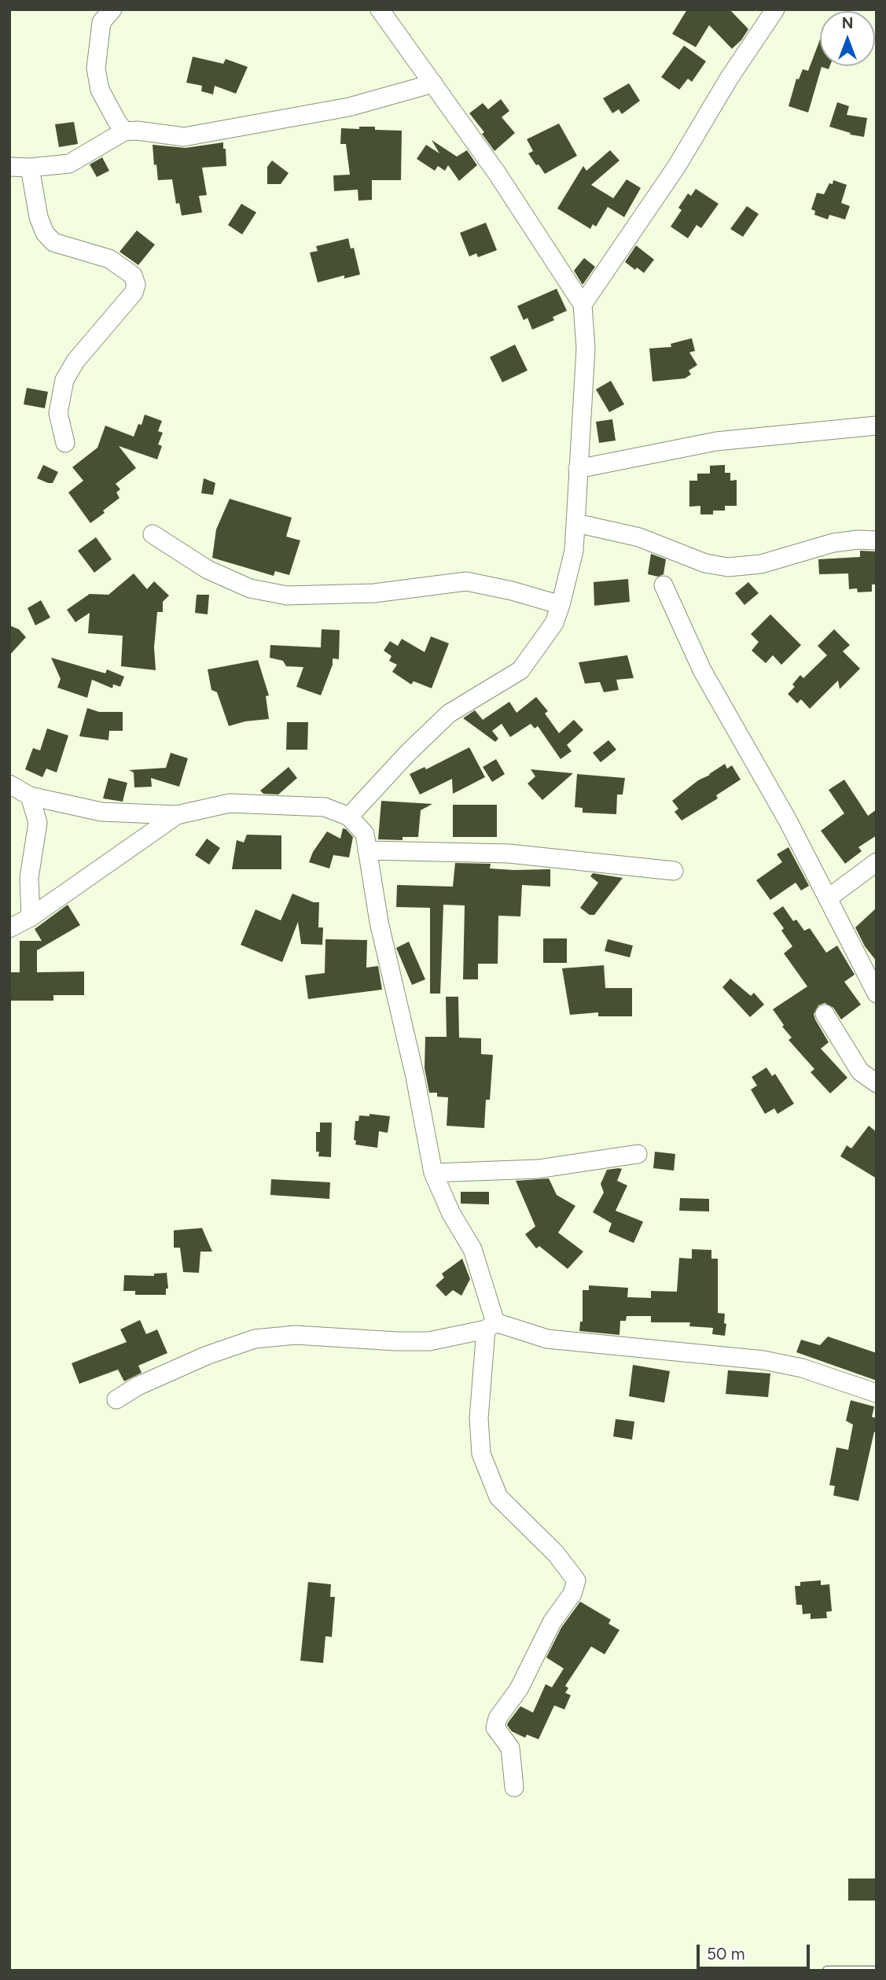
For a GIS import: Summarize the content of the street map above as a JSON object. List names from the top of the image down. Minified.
{"scale_bar":"50 m","north":"top"}
